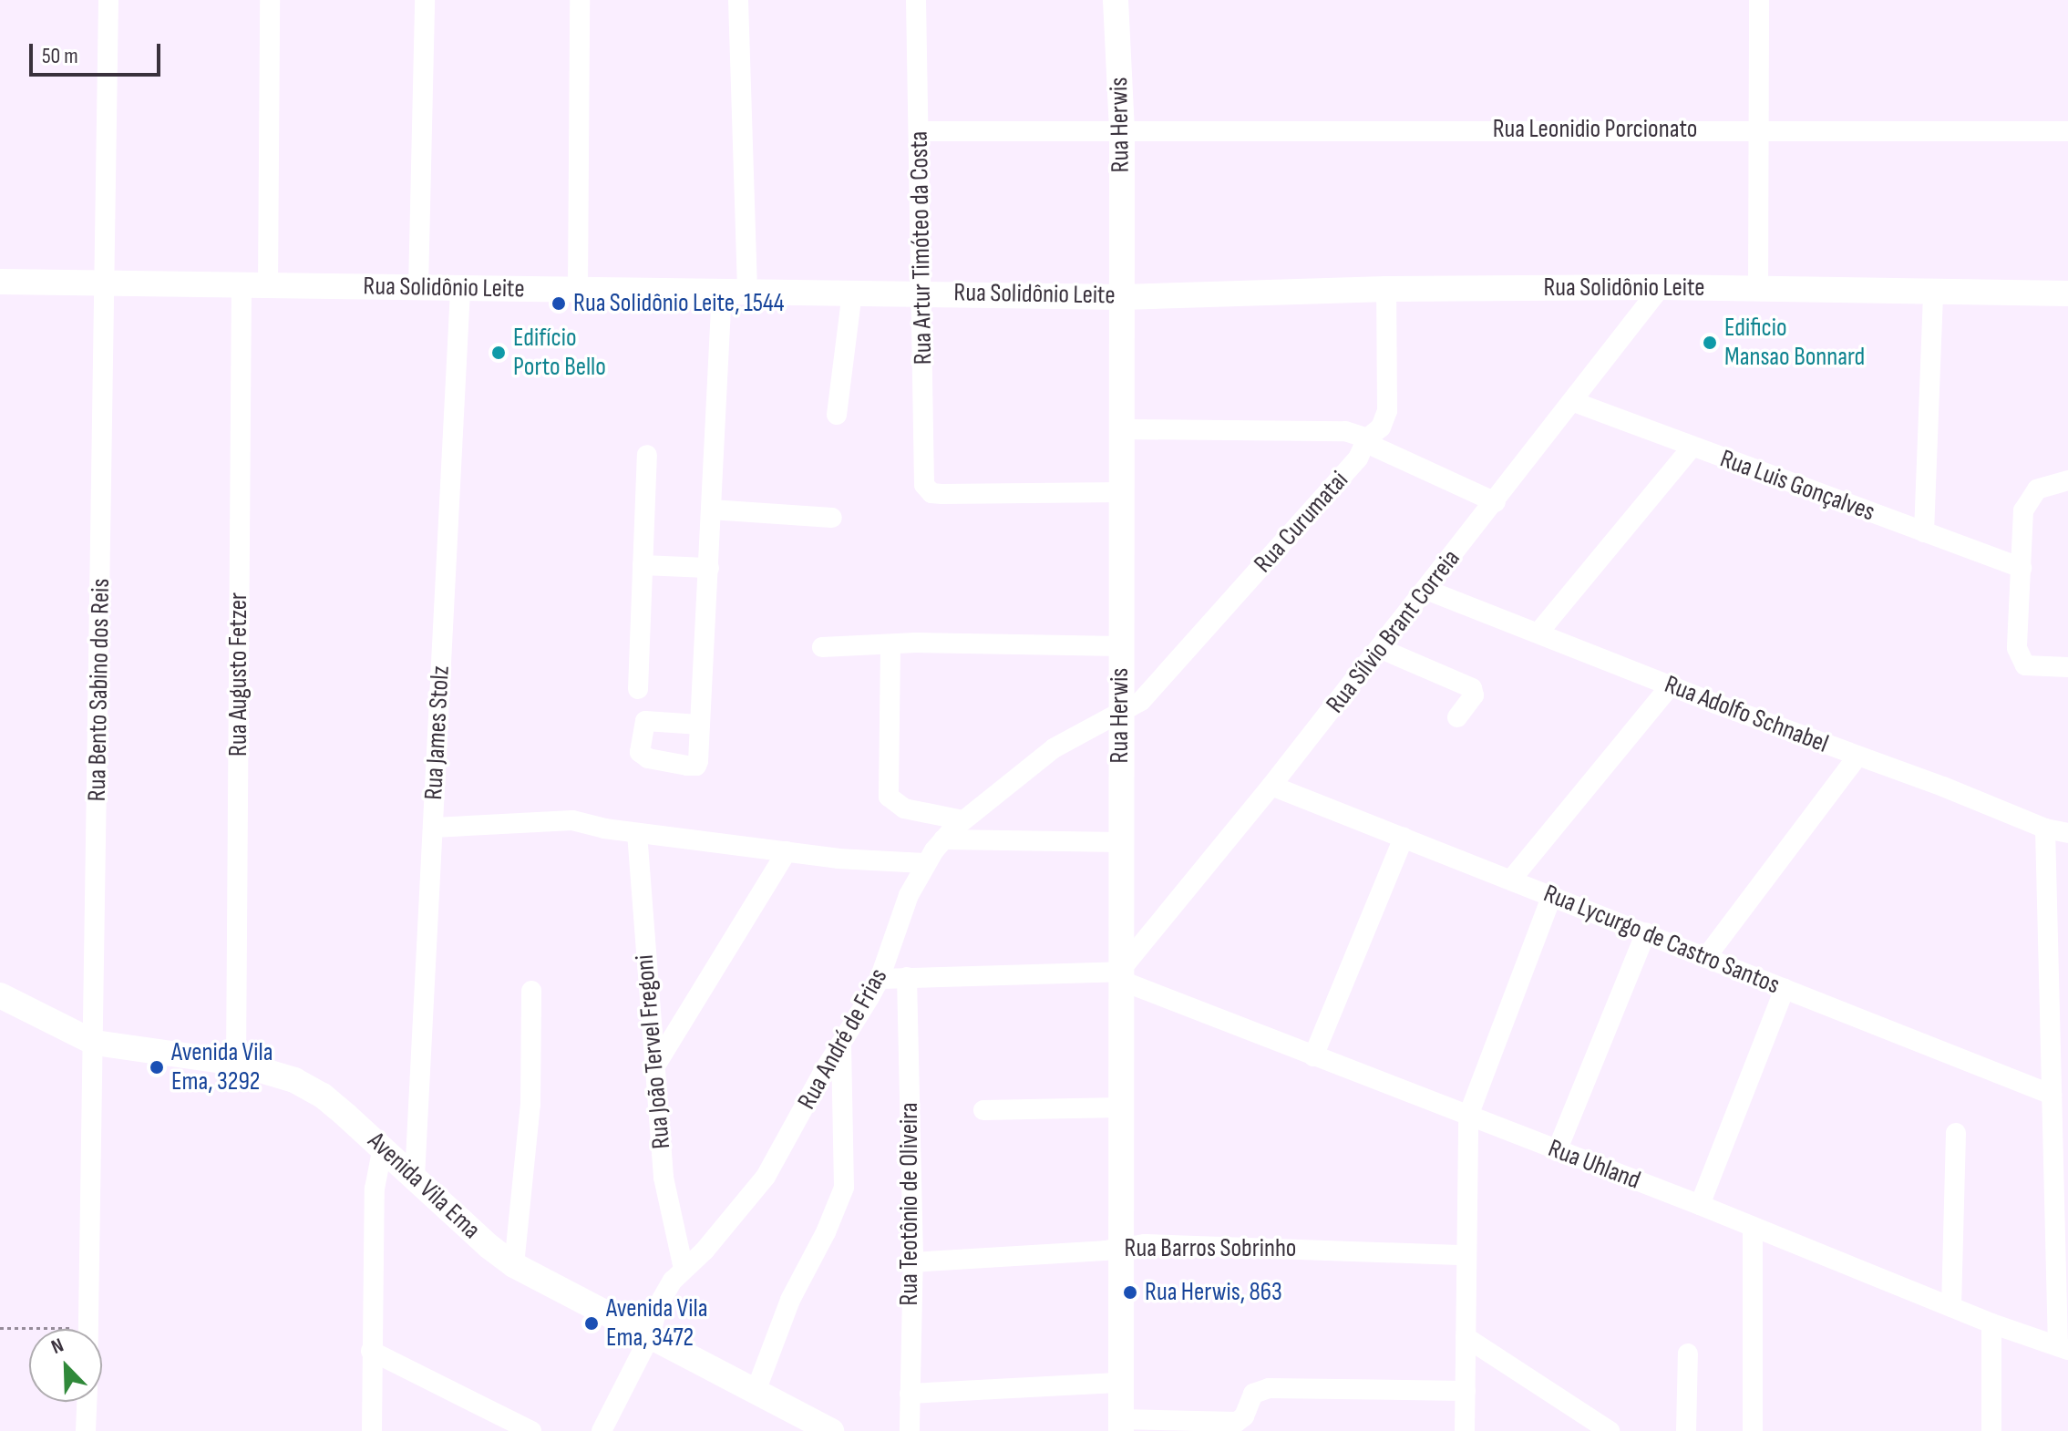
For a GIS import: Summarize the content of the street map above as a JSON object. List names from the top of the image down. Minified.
{"streets":{"main road":["Rua Herwis","Rua Solidônio Leite","Avenida Vila Ema"],"street":["Rua Leonidio Porcionato","Rua Artur Timóteo da Costa","Rua Luis Gonçalves","Rua Curumatai","Rua Sílvio Brant Correia","Rua Augusto Fetzer","Rua Bento Sabino dos Reis","Rua Adolfo Schnabel","Rua James Stolz","Rua Lycurgo de Castro Santos","Rua André de Frias","Rua João Tervel Fregoni","Rua Uhland","Rua Teotônio de Oliveira","Rua Barros Sobrinho"]},"crossings":[["Rua Herwis","Rua Leonidio Porcionato"],["Rua Herwis","Rua Artur Timóteo da Costa"],["Rua Herwis","Rua Solidônio Leite"],["Rua Herwis","Rua Curumatai"],["Rua Herwis","Rua Sílvio Brant Correia"],["Rua Herwis","Rua André de Frias"],["Rua Herwis","Rua Uhland"],["Rua Herwis","Rua Barros Sobrinho"],["Rua Leonidio Porcionato","Rua Artur Timóteo da Costa"],["Rua Artur Timóteo da Costa","Rua Solidônio Leite"],["Rua Solidônio Leite","Rua Curumatai"],["Rua Solidônio Leite","Rua Sílvio Brant Correia"],["Rua Solidônio Leite","Rua Augusto Fetzer"],["Rua Solidônio Leite","Rua Bento Sabino dos Reis"],["Rua Solidônio Leite","Rua James Stolz"],["Rua Luis Gonçalves","Rua Sílvio Brant Correia"],["Rua Curumatai","Rua André de Frias"],["Rua Sílvio Brant Correia","Rua Adolfo Schnabel"],["Rua Sílvio Brant Correia","Rua Lycurgo de Castro Santos"],["Rua Sílvio Brant Correia","Rua Uhland"],["Rua Augusto Fetzer","Avenida Vila Ema"],["Rua Bento Sabino dos Reis","Avenida Vila Ema"],["Rua James Stolz","Avenida Vila Ema"],["Rua André de Frias","Rua João Tervel Fregoni"],["Rua André de Frias","Avenida Vila Ema"],["Rua Teotônio de Oliveira","Rua Barros Sobrinho"]],"places":["Rua Solidônio Leite, 1544","Edificio Mansao Bonnard","Edifício Porto Bello","Avenida Vila Ema, 3292","Rua Herwis, 863","Avenida Vila Ema, 3472"],"scale_bar":"50 m","north":"top left"}
